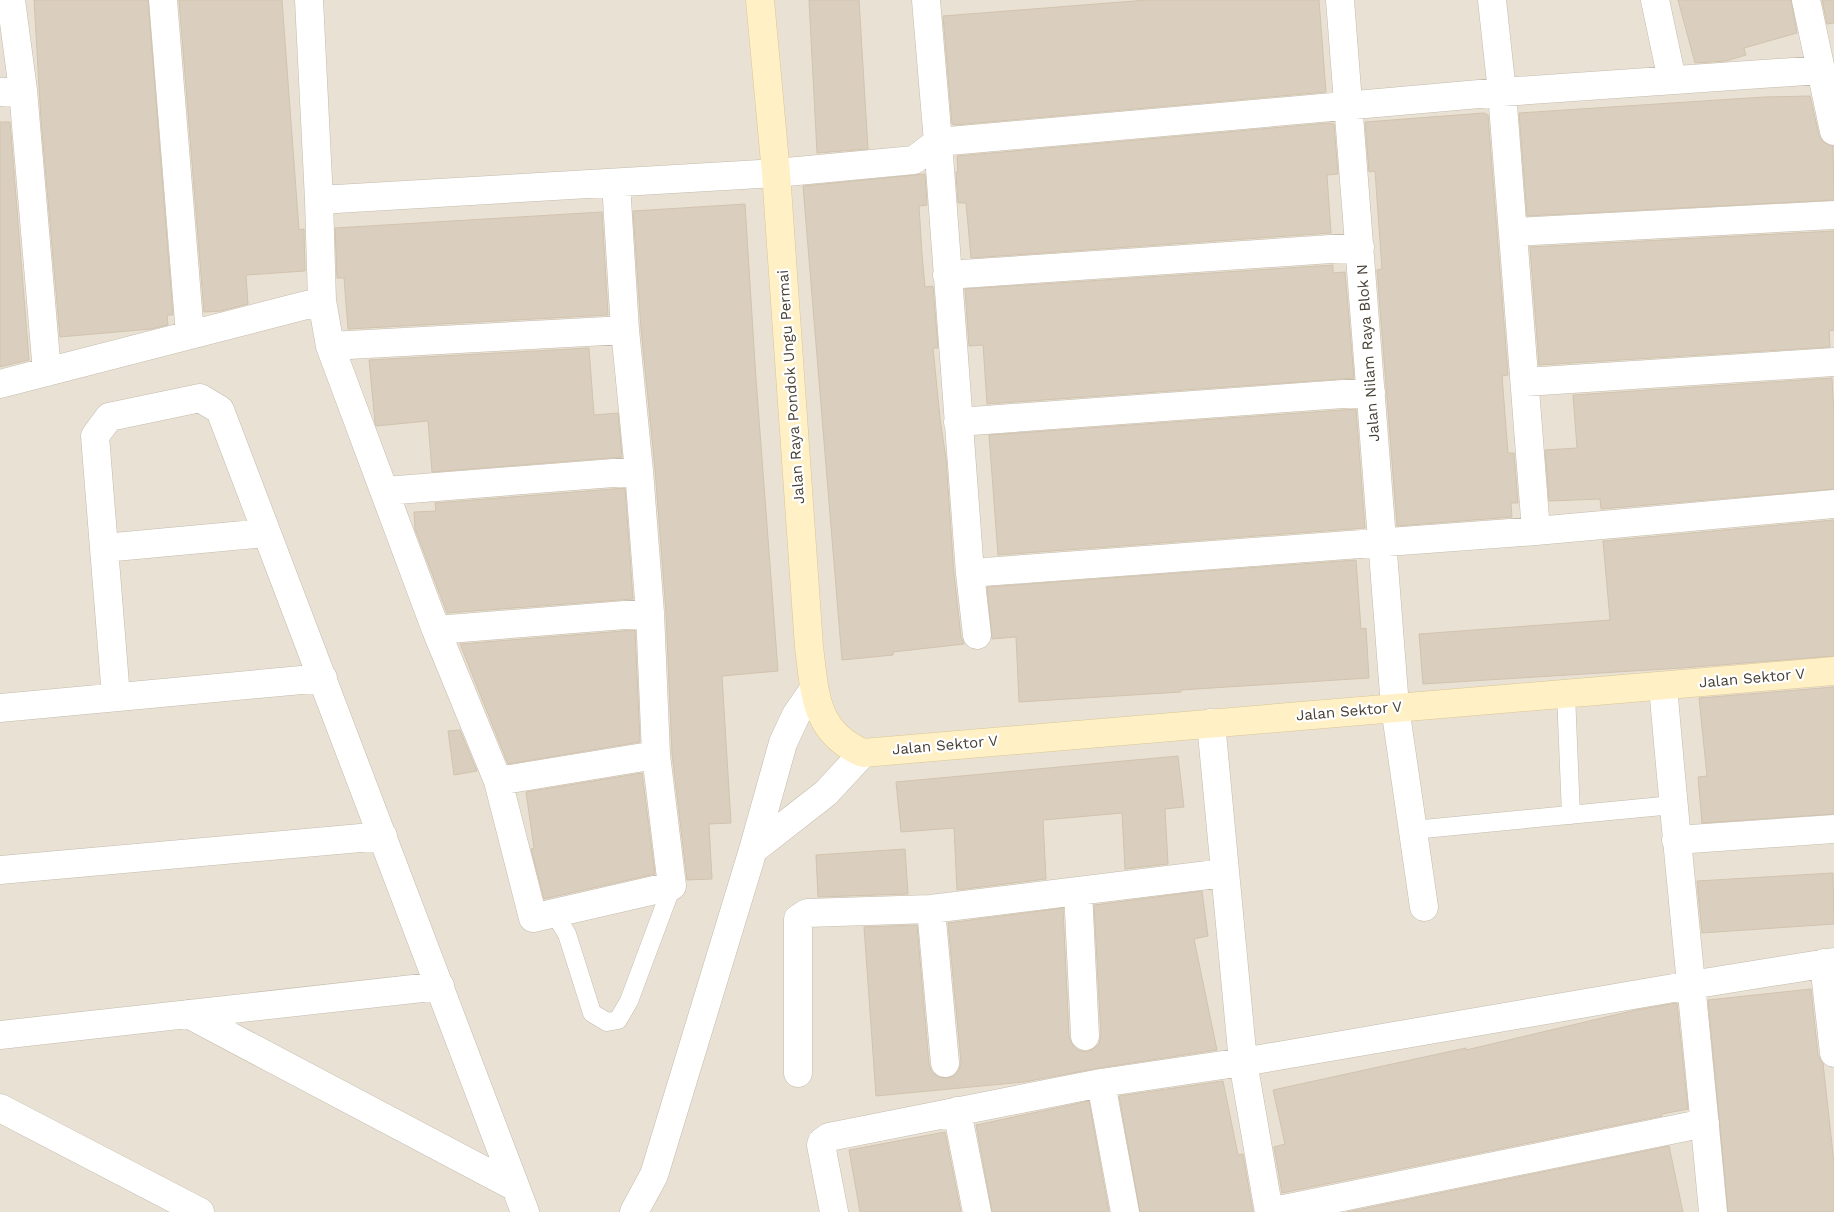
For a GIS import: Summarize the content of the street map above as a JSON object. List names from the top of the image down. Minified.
{"streets":{"street":["Jalan Nilam Raya Blok N","Jalan Raya Pondok Ungu Permai","Jalan Sektor V"]},"crossings":[["Jalan Nilam Raya Blok N","Jalan Sektor V"],["Jalan Raya Pondok Ungu Permai","Jalan Sektor V"]]}
